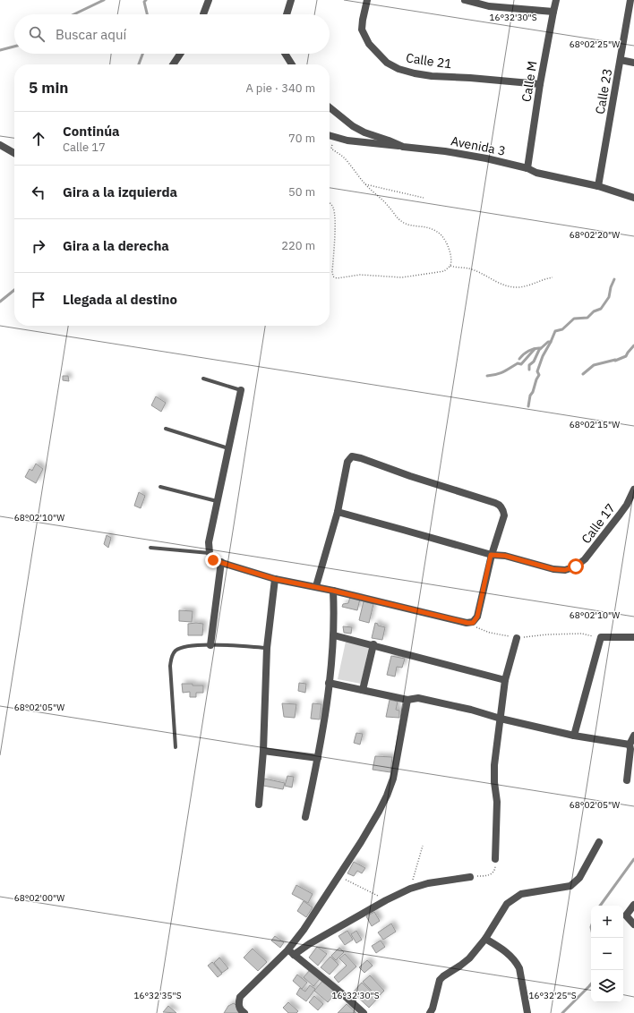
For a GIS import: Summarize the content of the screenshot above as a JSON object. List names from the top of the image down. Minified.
{"streets":{"street":["Calle 21","Calle M","Calle 23","Avenida 3","Calle 17"]},"crossings":[["Calle 21","Calle M"],["Calle M","Avenida 3"],["Calle 23","Avenida 3"]],"page":{"search":"Buscar aquí","heading":["5 min","A pie · 340 m"],"list":[["Continúa","Calle 17","70 m"],["Gira a la izquierda","50 m"],["Gira a la derecha","220 m"],"Llegada al destino"],"map_buttons":["+","−"]},"coordinates":["16°32'30\"S","68°02'25\"W","68°02'20\"W","68°02'15\"W","68°02'10\"W","68°02'05\"W","68°02'00\"W","16°32'35\"S","16°32'25\"S"]}
